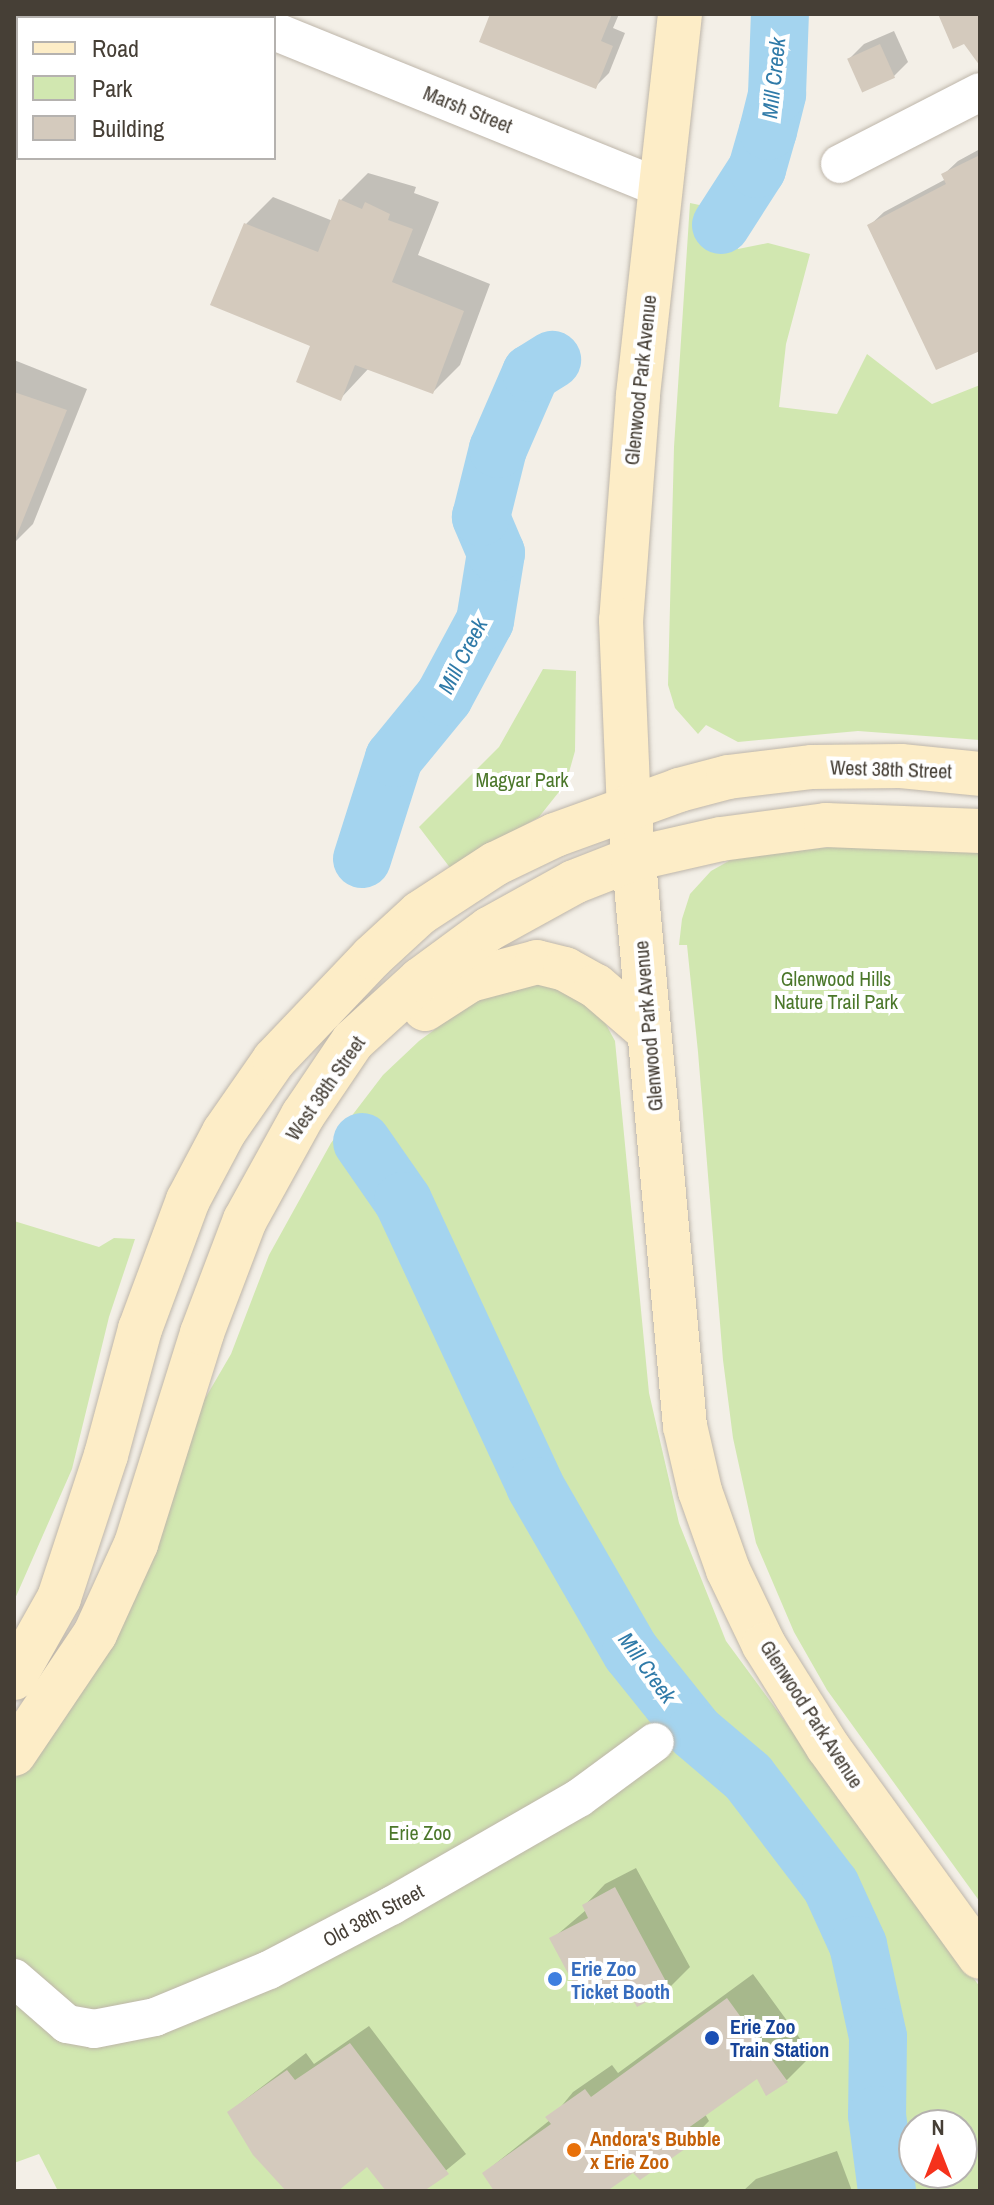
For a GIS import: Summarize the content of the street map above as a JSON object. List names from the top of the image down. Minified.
{"streets":{"main road":["Glenwood Park Avenue","West 38th Street"],"street":["Marsh Street","Old 38th Street"]},"crossings":[["Marsh Street","Glenwood Park Avenue"],["Glenwood Park Avenue","West 38th Street"]],"water":["Mill Creek"],"parks":["Magyar Park","Glenwood Hills Nature Trail Park","Erie Zoo"],"places":["Erie Zoo Ticket Booth","Erie Zoo Train Station","Andora's Bubble x Erie Zoo"],"legend":["Road","Park","Building"],"north":"top"}
